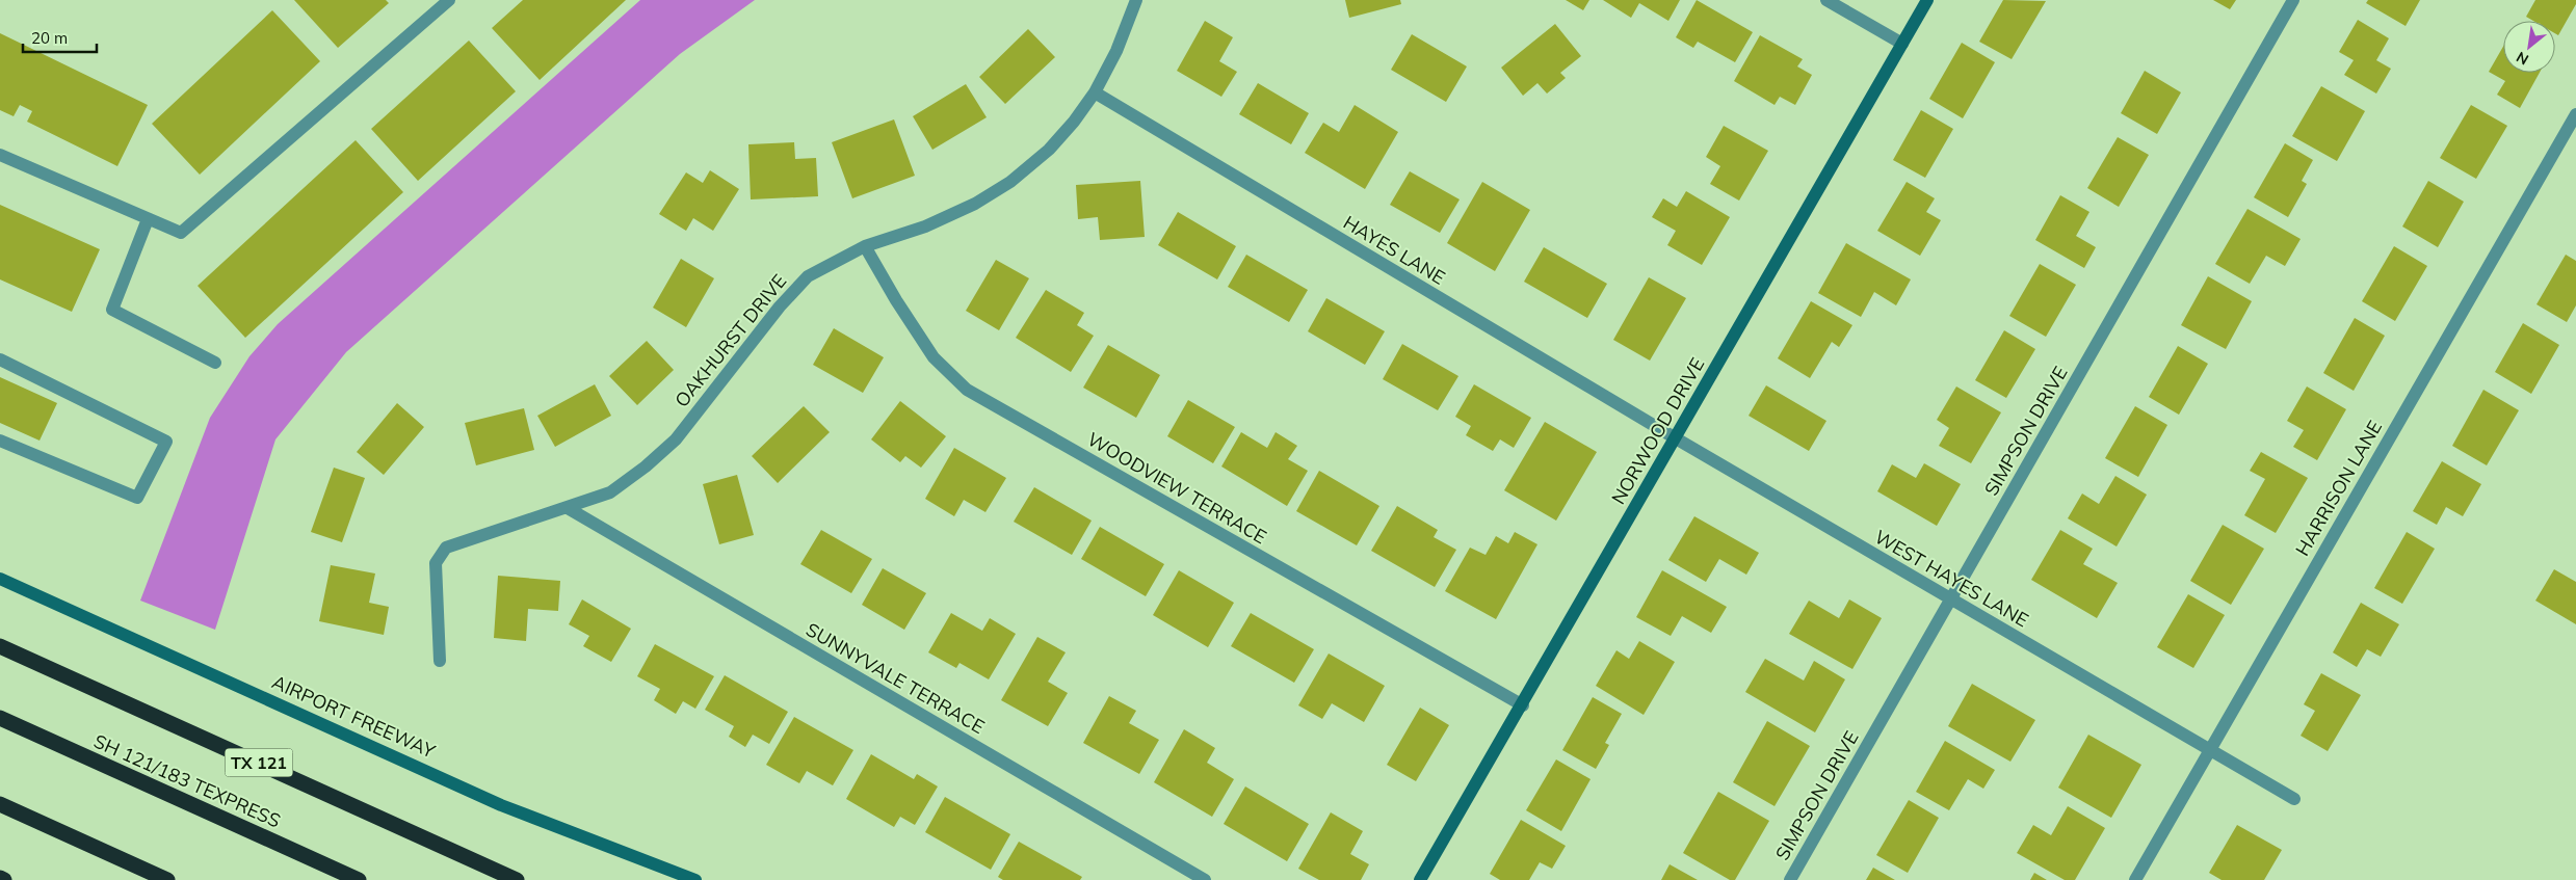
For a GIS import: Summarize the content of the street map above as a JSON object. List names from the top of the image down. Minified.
{"streets":{"highway":["TX 121","SH 121/183 TEXPRESS"],"street":["HAYES LANE","OAKHURST DRIVE","NORWOOD DRIVE","SIMPSON DRIVE","WOODVIEW TERRACE","HARRISON LANE","WEST HAYES LANE","SUNNYVALE TERRACE","AIRPORT FREEWAY"]},"crossings":[["HAYES LANE","OAKHURST DRIVE"],["HAYES LANE","NORWOOD DRIVE"],["HAYES LANE","WEST HAYES LANE"],["OAKHURST DRIVE","WOODVIEW TERRACE"],["OAKHURST DRIVE","SUNNYVALE TERRACE"],["NORWOOD DRIVE","WOODVIEW TERRACE"],["NORWOOD DRIVE","WEST HAYES LANE"],["SIMPSON DRIVE","WEST HAYES LANE"],["HARRISON LANE","WEST HAYES LANE"]],"scale_bar":"20 m","north":"bottom left"}
